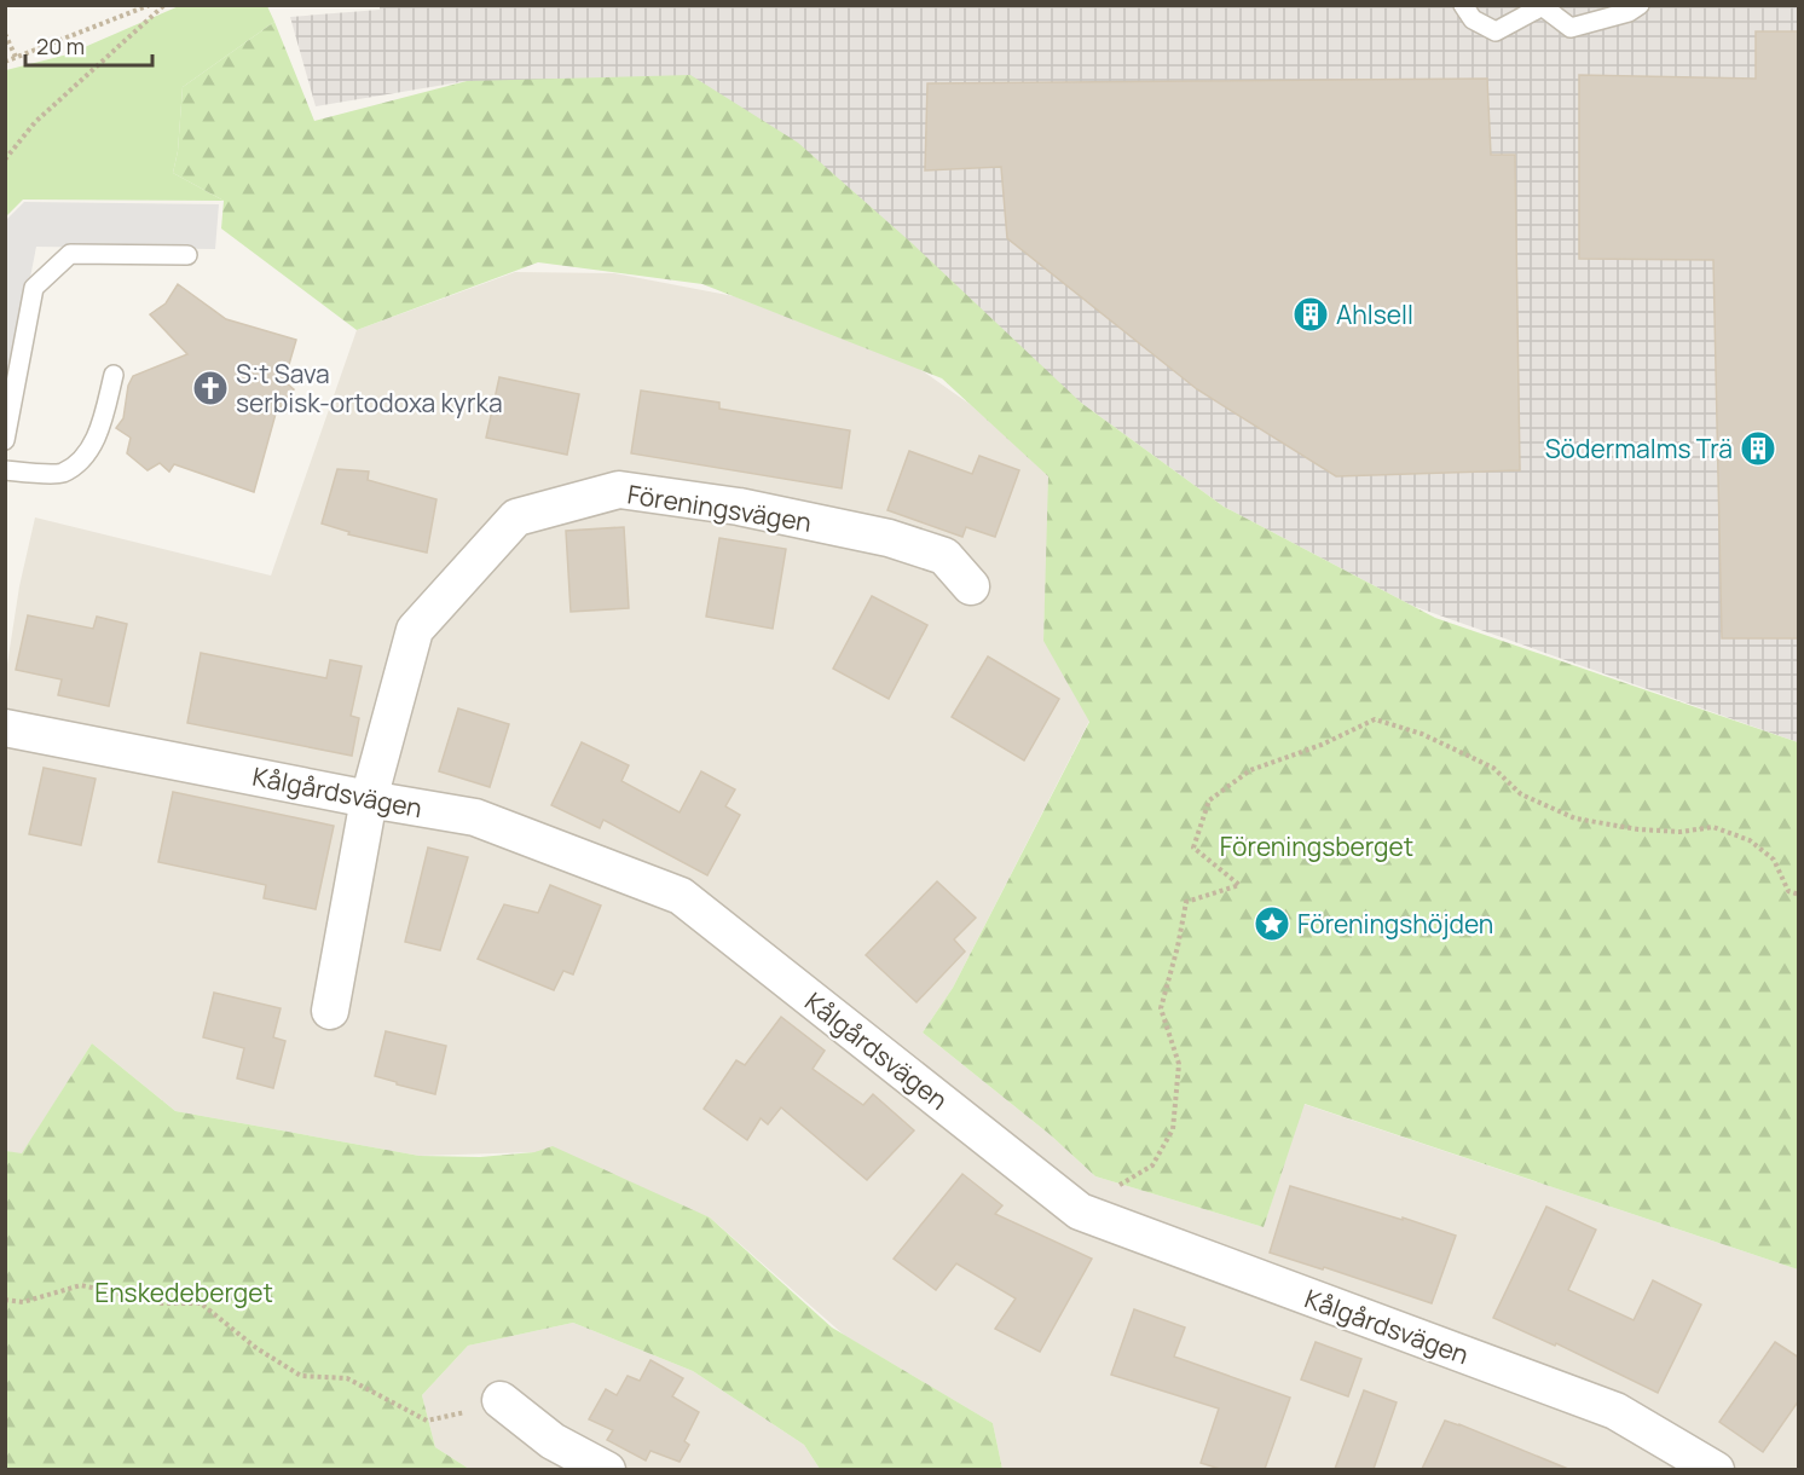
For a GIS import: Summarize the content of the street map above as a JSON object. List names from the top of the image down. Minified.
{"streets":{"street":["Föreningsvägen","Kålgårdsvägen"]},"crossings":[["Föreningsvägen","Kålgårdsvägen"]],"parks":["Föreningsberget","Enskedeberget"],"places":{"building":["Ahlsell","Södermalms Trä"],"church":["S:t Sava serbisk-ortodoxa kyrka"],"place":["Föreningshöjden"]},"scale_bar":"20 m"}
